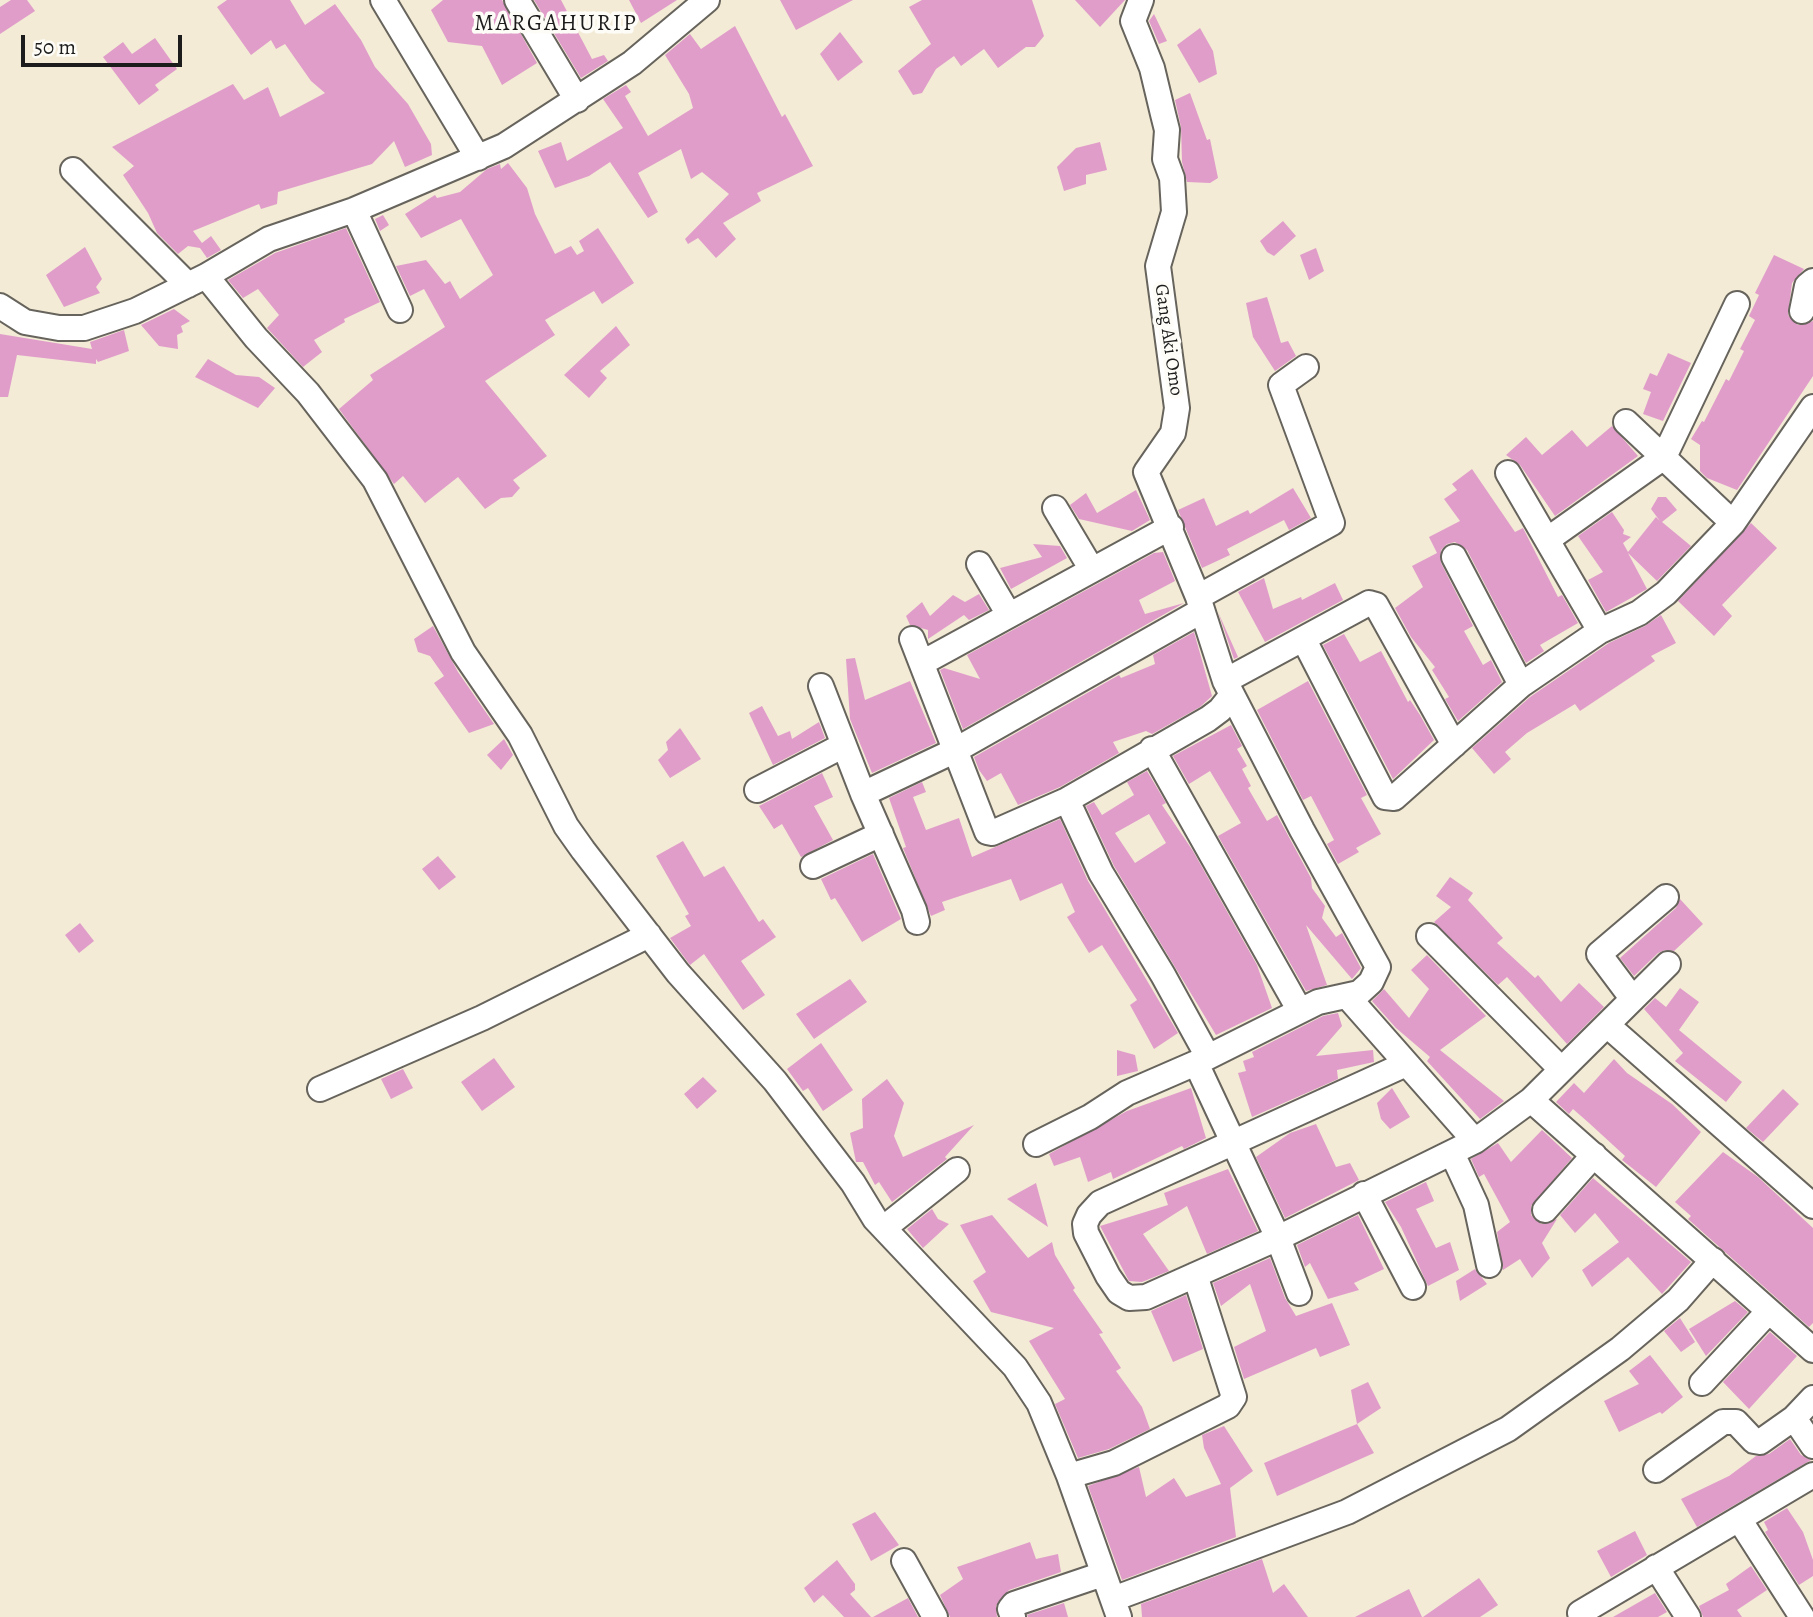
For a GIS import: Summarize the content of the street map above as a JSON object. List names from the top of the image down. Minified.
{"streets":{"street":["Gang Aki Omo"]},"districts":["MARGAHURIP"],"scale_bar":"50 m"}
